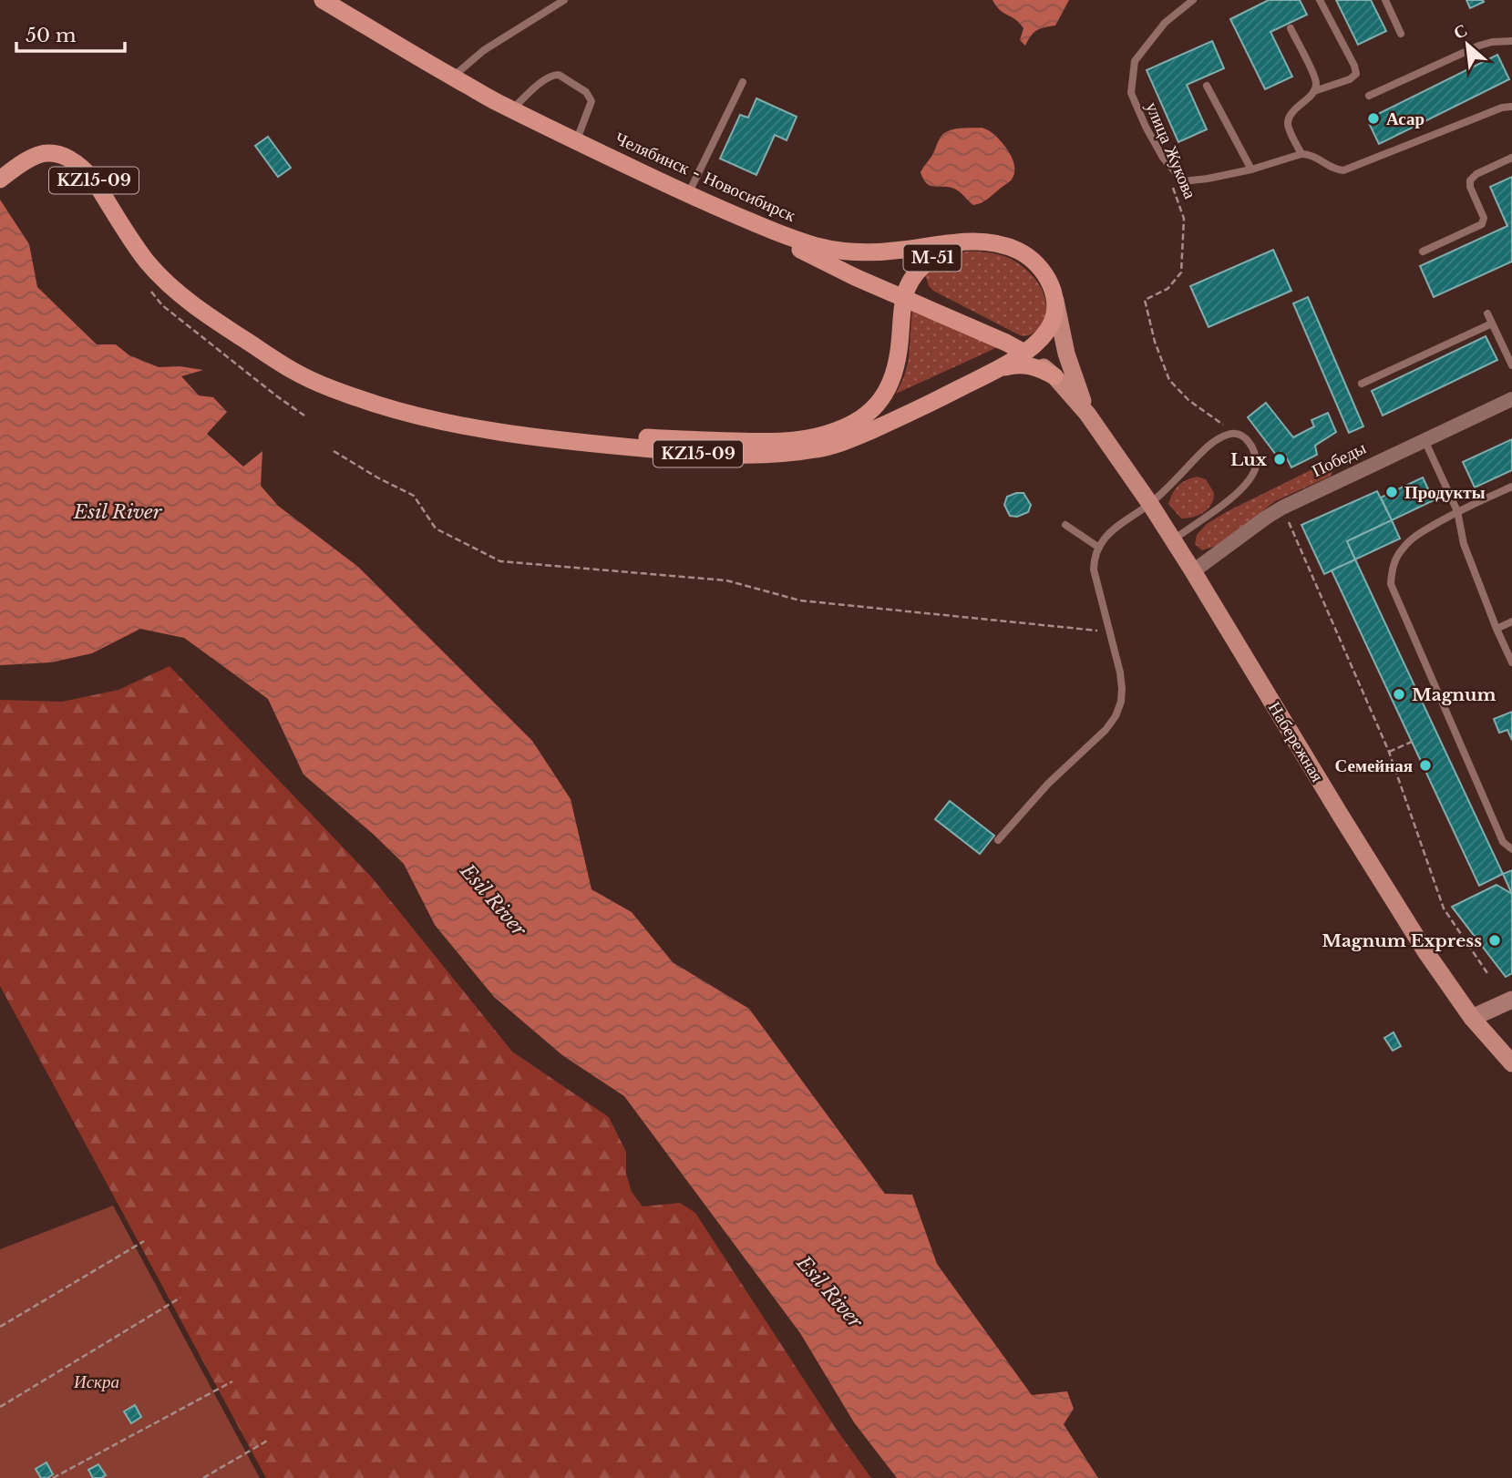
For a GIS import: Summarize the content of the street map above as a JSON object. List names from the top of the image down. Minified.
{"streets":{"highway":["Челябинск - Новосибирск","KZ15-09","M-51"],"main road":["Набережная"],"street":["Победы"],"lane":["улица Жукова"]},"crossings":[["Челябинск - Новосибирск","KZ15-09"],["Челябинск - Новосибирск","M-51"],["Челябинск - Новосибирск","Набережная"],["KZ15-09","M-51"],["KZ15-09","Набережная"],["M-51","Набережная"],["Победы","Набережная"]],"water":["Esil River"],"parks":["Искра"],"places":["Асар","Lux","Продукты","Magnum","Семейная","Magnum Express"],"scale_bar":"50 m","north":"top left"}
